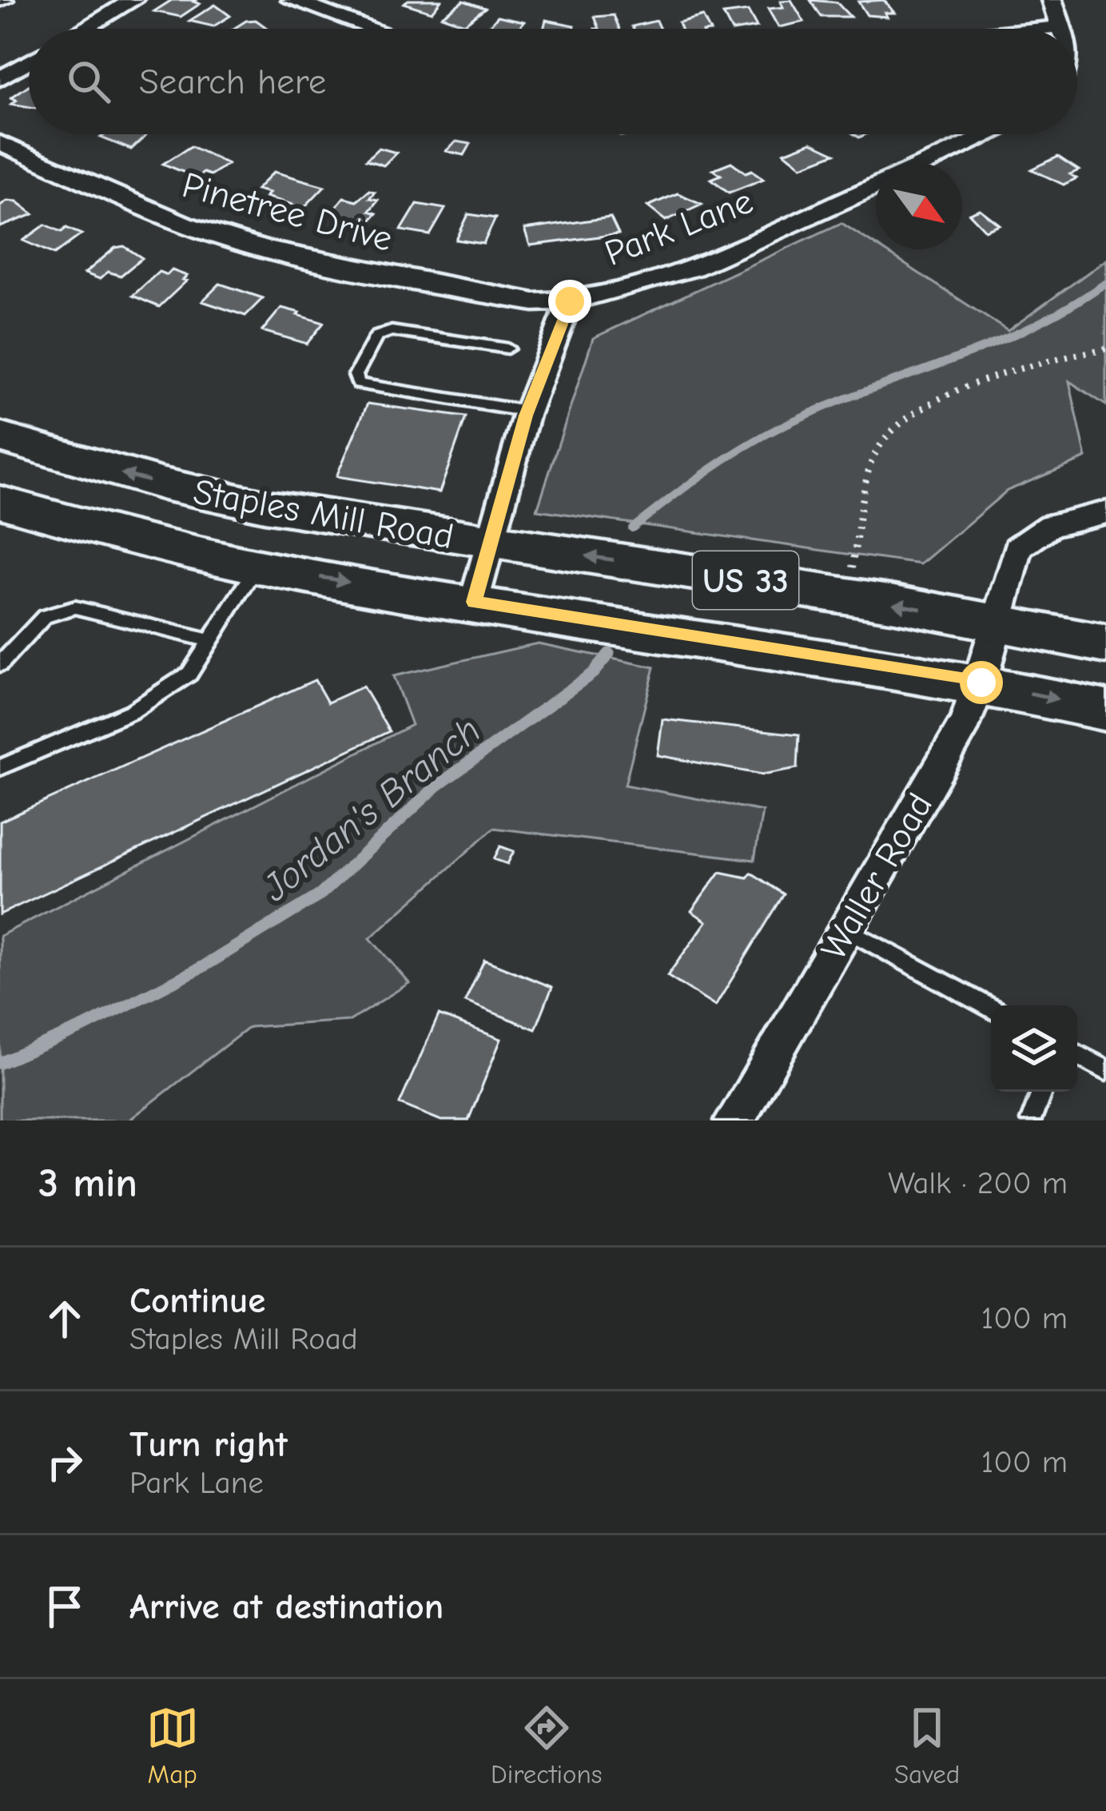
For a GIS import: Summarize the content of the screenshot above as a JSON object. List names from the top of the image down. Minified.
{"streets":{"main road":["Staples Mill Road","US 33"],"street":["Pinetree Drive","Park Lane","Waller Road"]},"crossings":[["Pinetree Drive","Park Lane"],["Park Lane","Staples Mill Road"],["Staples Mill Road","Waller Road"]],"water":["Jordan's Branch"],"north":"bottom right","page":{"search":"Search here","heading":["3 min","Walk · 200 m"],"list":[["Continue","Staples Mill Road","100 m"],["Turn right","Park Lane","100 m"],"Arrive at destination"],"nav":["Map","Directions","Saved"]}}
